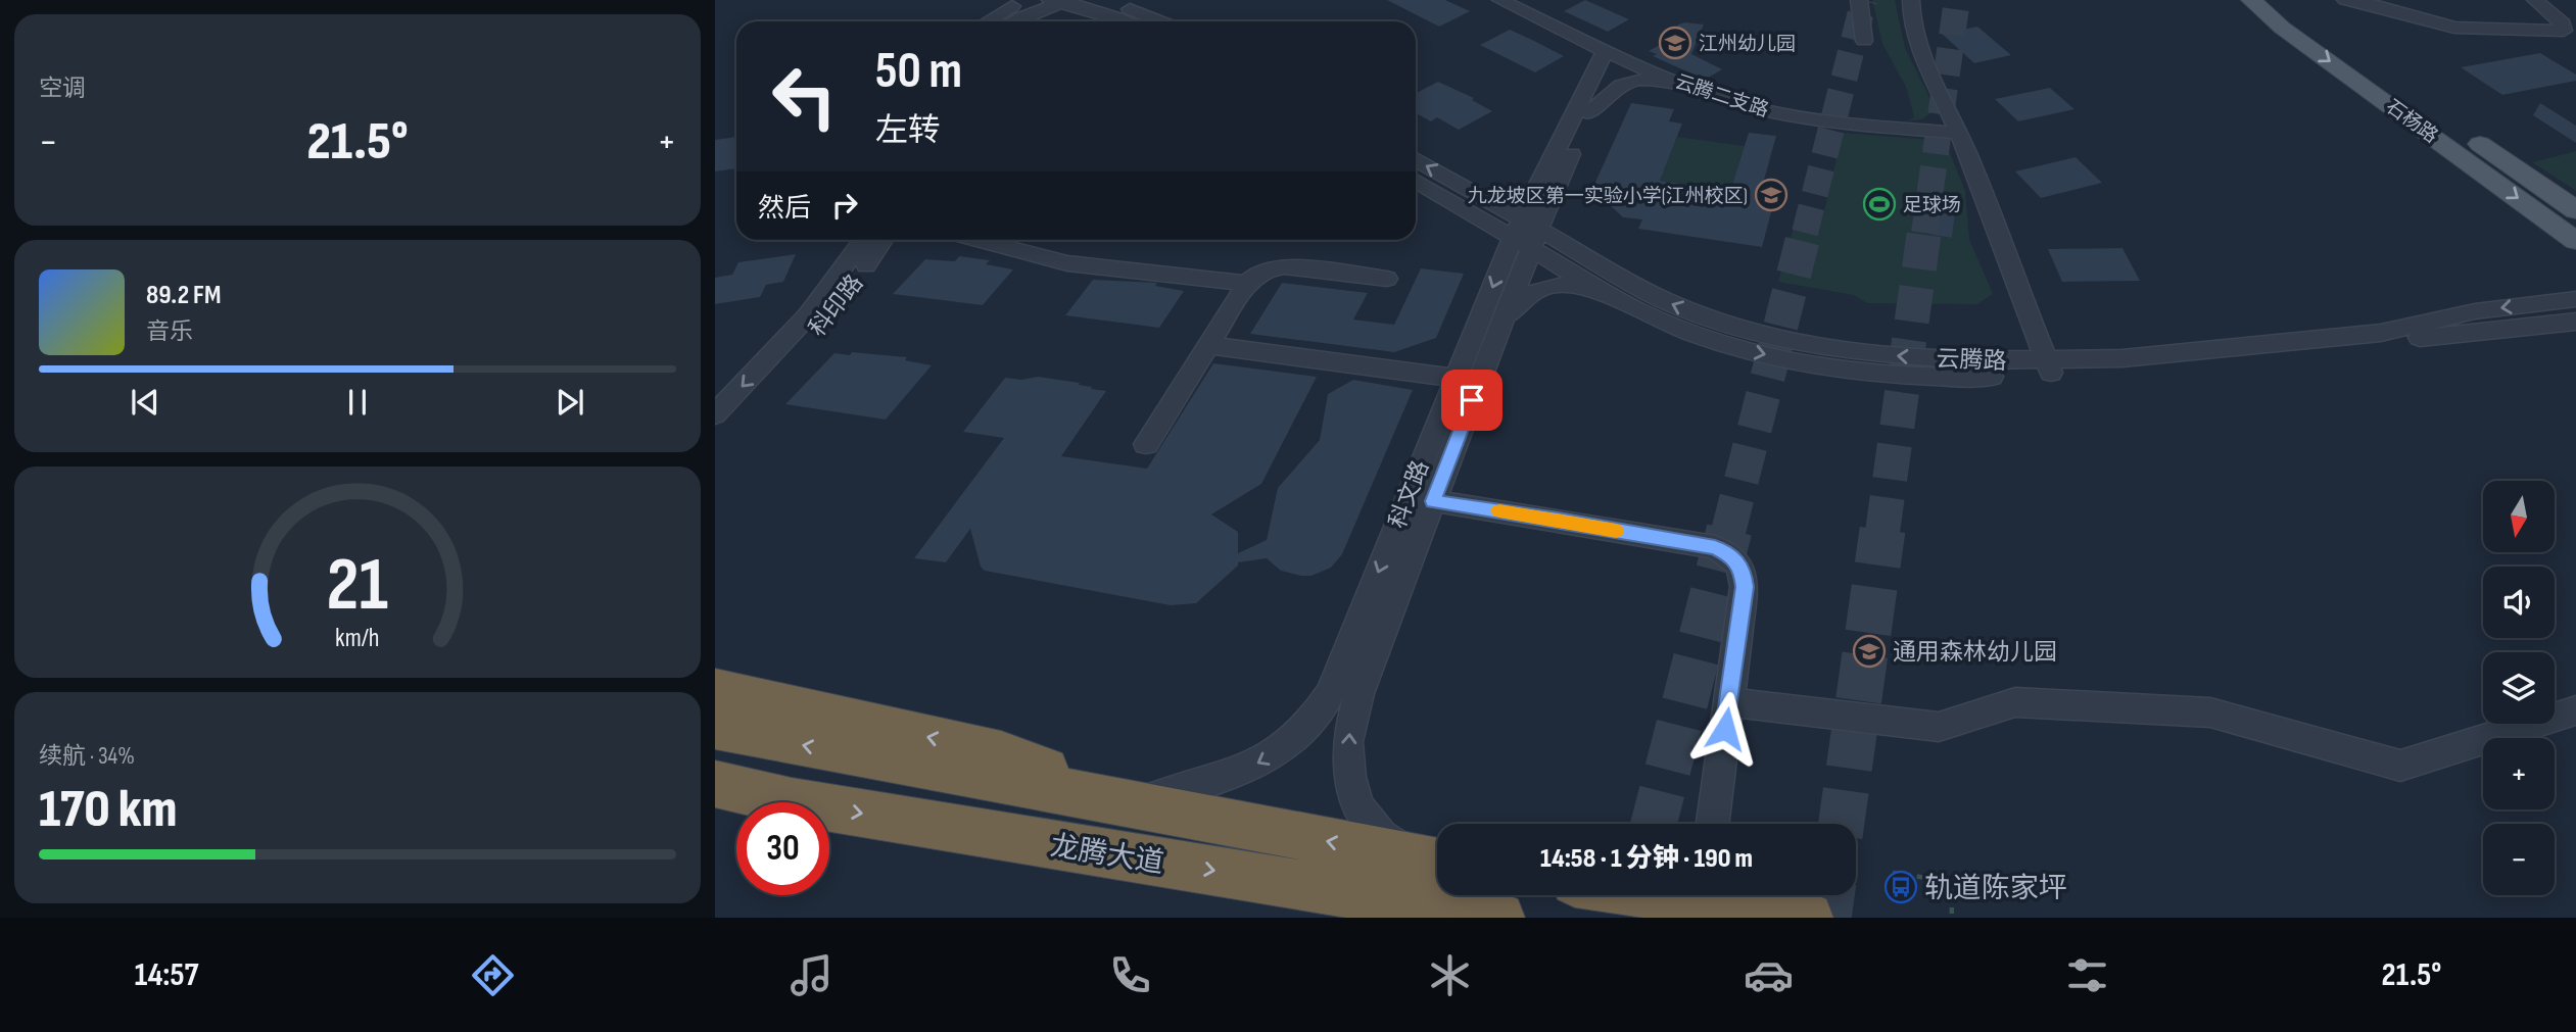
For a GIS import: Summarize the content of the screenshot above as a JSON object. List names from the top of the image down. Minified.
{"streets":{"highway":["龙腾大道"],"main road":["石杨路"],"street":["云腾二支路","科印路","云腾路","科文路"]},"crossings":[["云腾二支路","科文路"],["云腾路","科文路"]],"places":{"school or university":["江州幼儿园","九龙坡区第一实验小学(江州校区)","通用森林幼儿园"],"sports":["足球场"],"bus stop":["轨道陈家坪"]},"north":"bottom","page":{"tile":["空调",["续航 · 34%","170 km"]],"turn":["50 m","左转"],"heat":["−","21.5°","+"],"then":"然后","song":["89.2 FM","音乐"],"map_buttons":["+","−"],"limit":"30","trip":"14:58 · 1 分钟 · 190 m","tabs":["14:57","21.5°"],"gauge":["21","km/h"]}}
